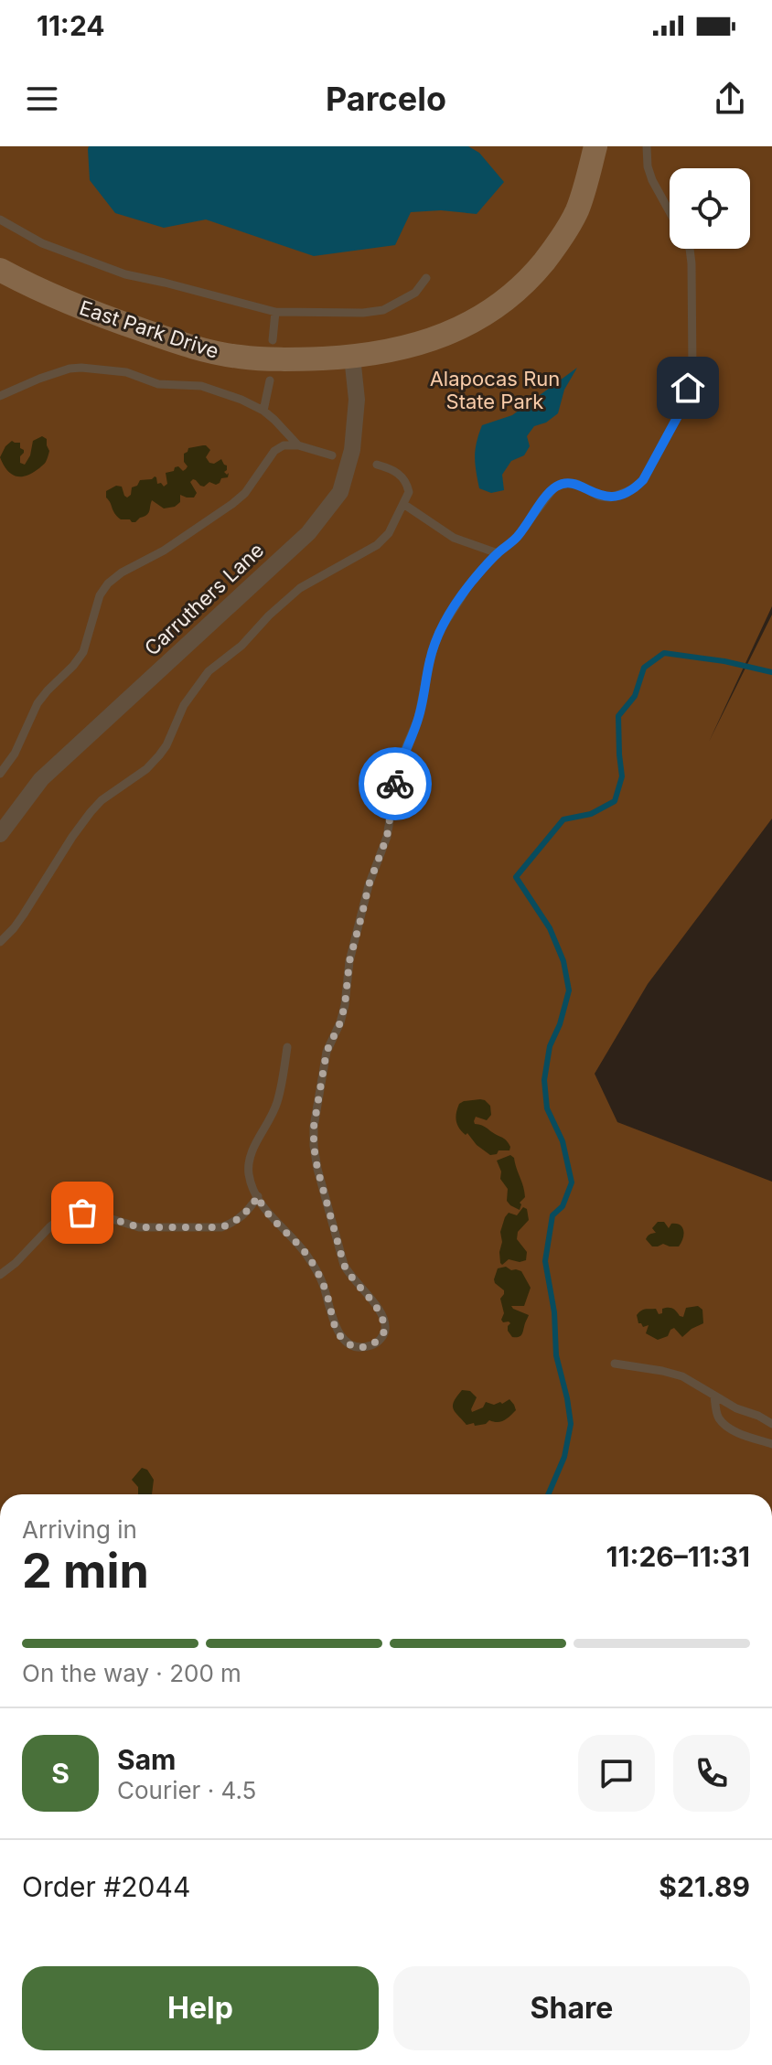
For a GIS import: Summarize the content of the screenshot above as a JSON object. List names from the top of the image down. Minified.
{"streets":{"street":["East Park Drive","Carruthers Lane"]},"crossings":[["East Park Drive","Carruthers Lane"]],"parks":["Alapocas Run State Park"],"page":{"status":"11:24","header":"Parcelo","heading":["2 min","Arriving in","11:26–11:31"],"panel":["Sam","Courier · 4.5","Order #2044","$21.89"],"bar":"On the way · 200 m","round":"S","buttons":["Help","Share"]}}
